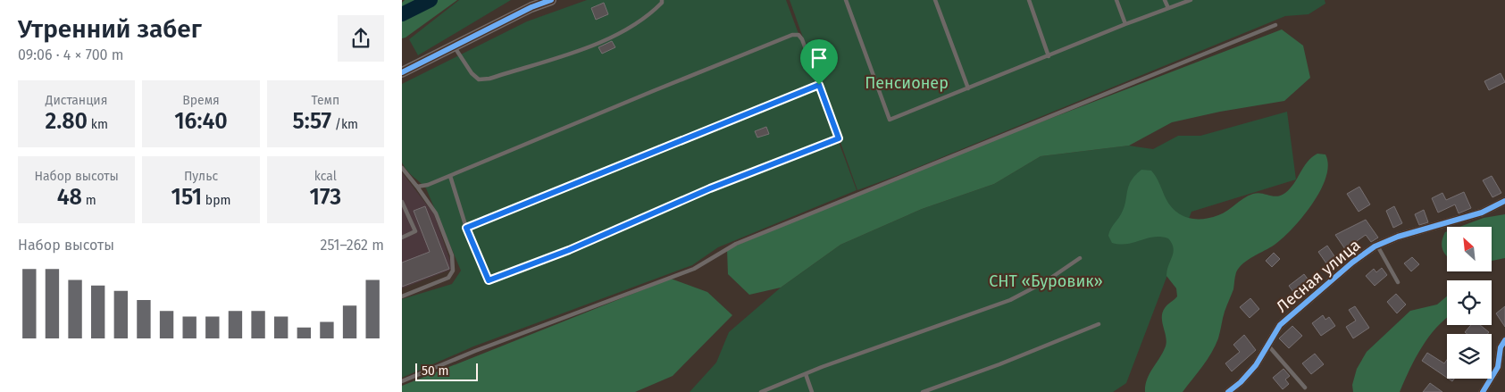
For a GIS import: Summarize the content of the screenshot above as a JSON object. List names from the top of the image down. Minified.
{"streets":{"street":["Лесная улица"]},"parks":["Пенсионер","СНТ «Буровик»"],"scale_bar":"50 m","north":"top left","page":{"heading":["Утренний забег","09:06 · 4 × 700 m"],"stats":[["Дистанция","2.80 km"],["Время","16:40"],["Темп","5:57 /km"],["Набор высоты","48 m"],["Пульс","151 bpm"],["kcal","173"]],"chart":["Набор высоты","251–262 m"],"scale":"50 m"}}
